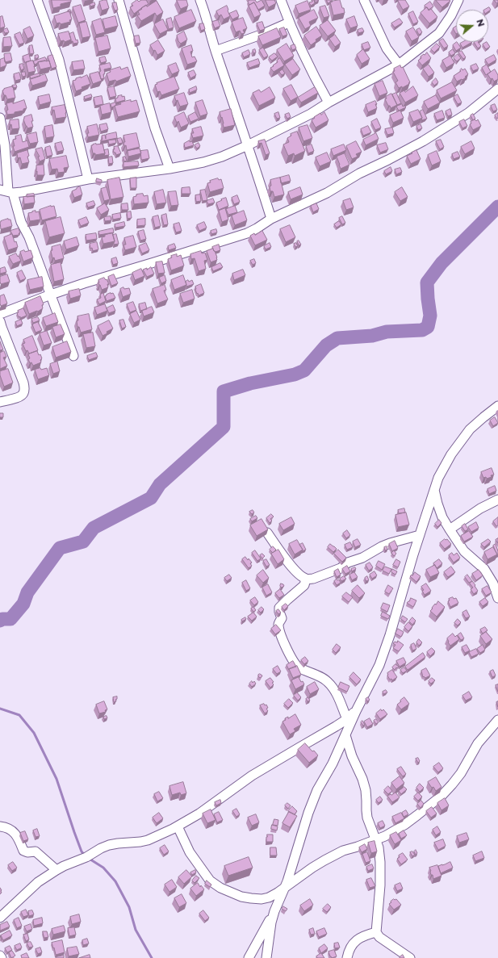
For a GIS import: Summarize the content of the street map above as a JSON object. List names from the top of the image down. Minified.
{"north":"right"}
